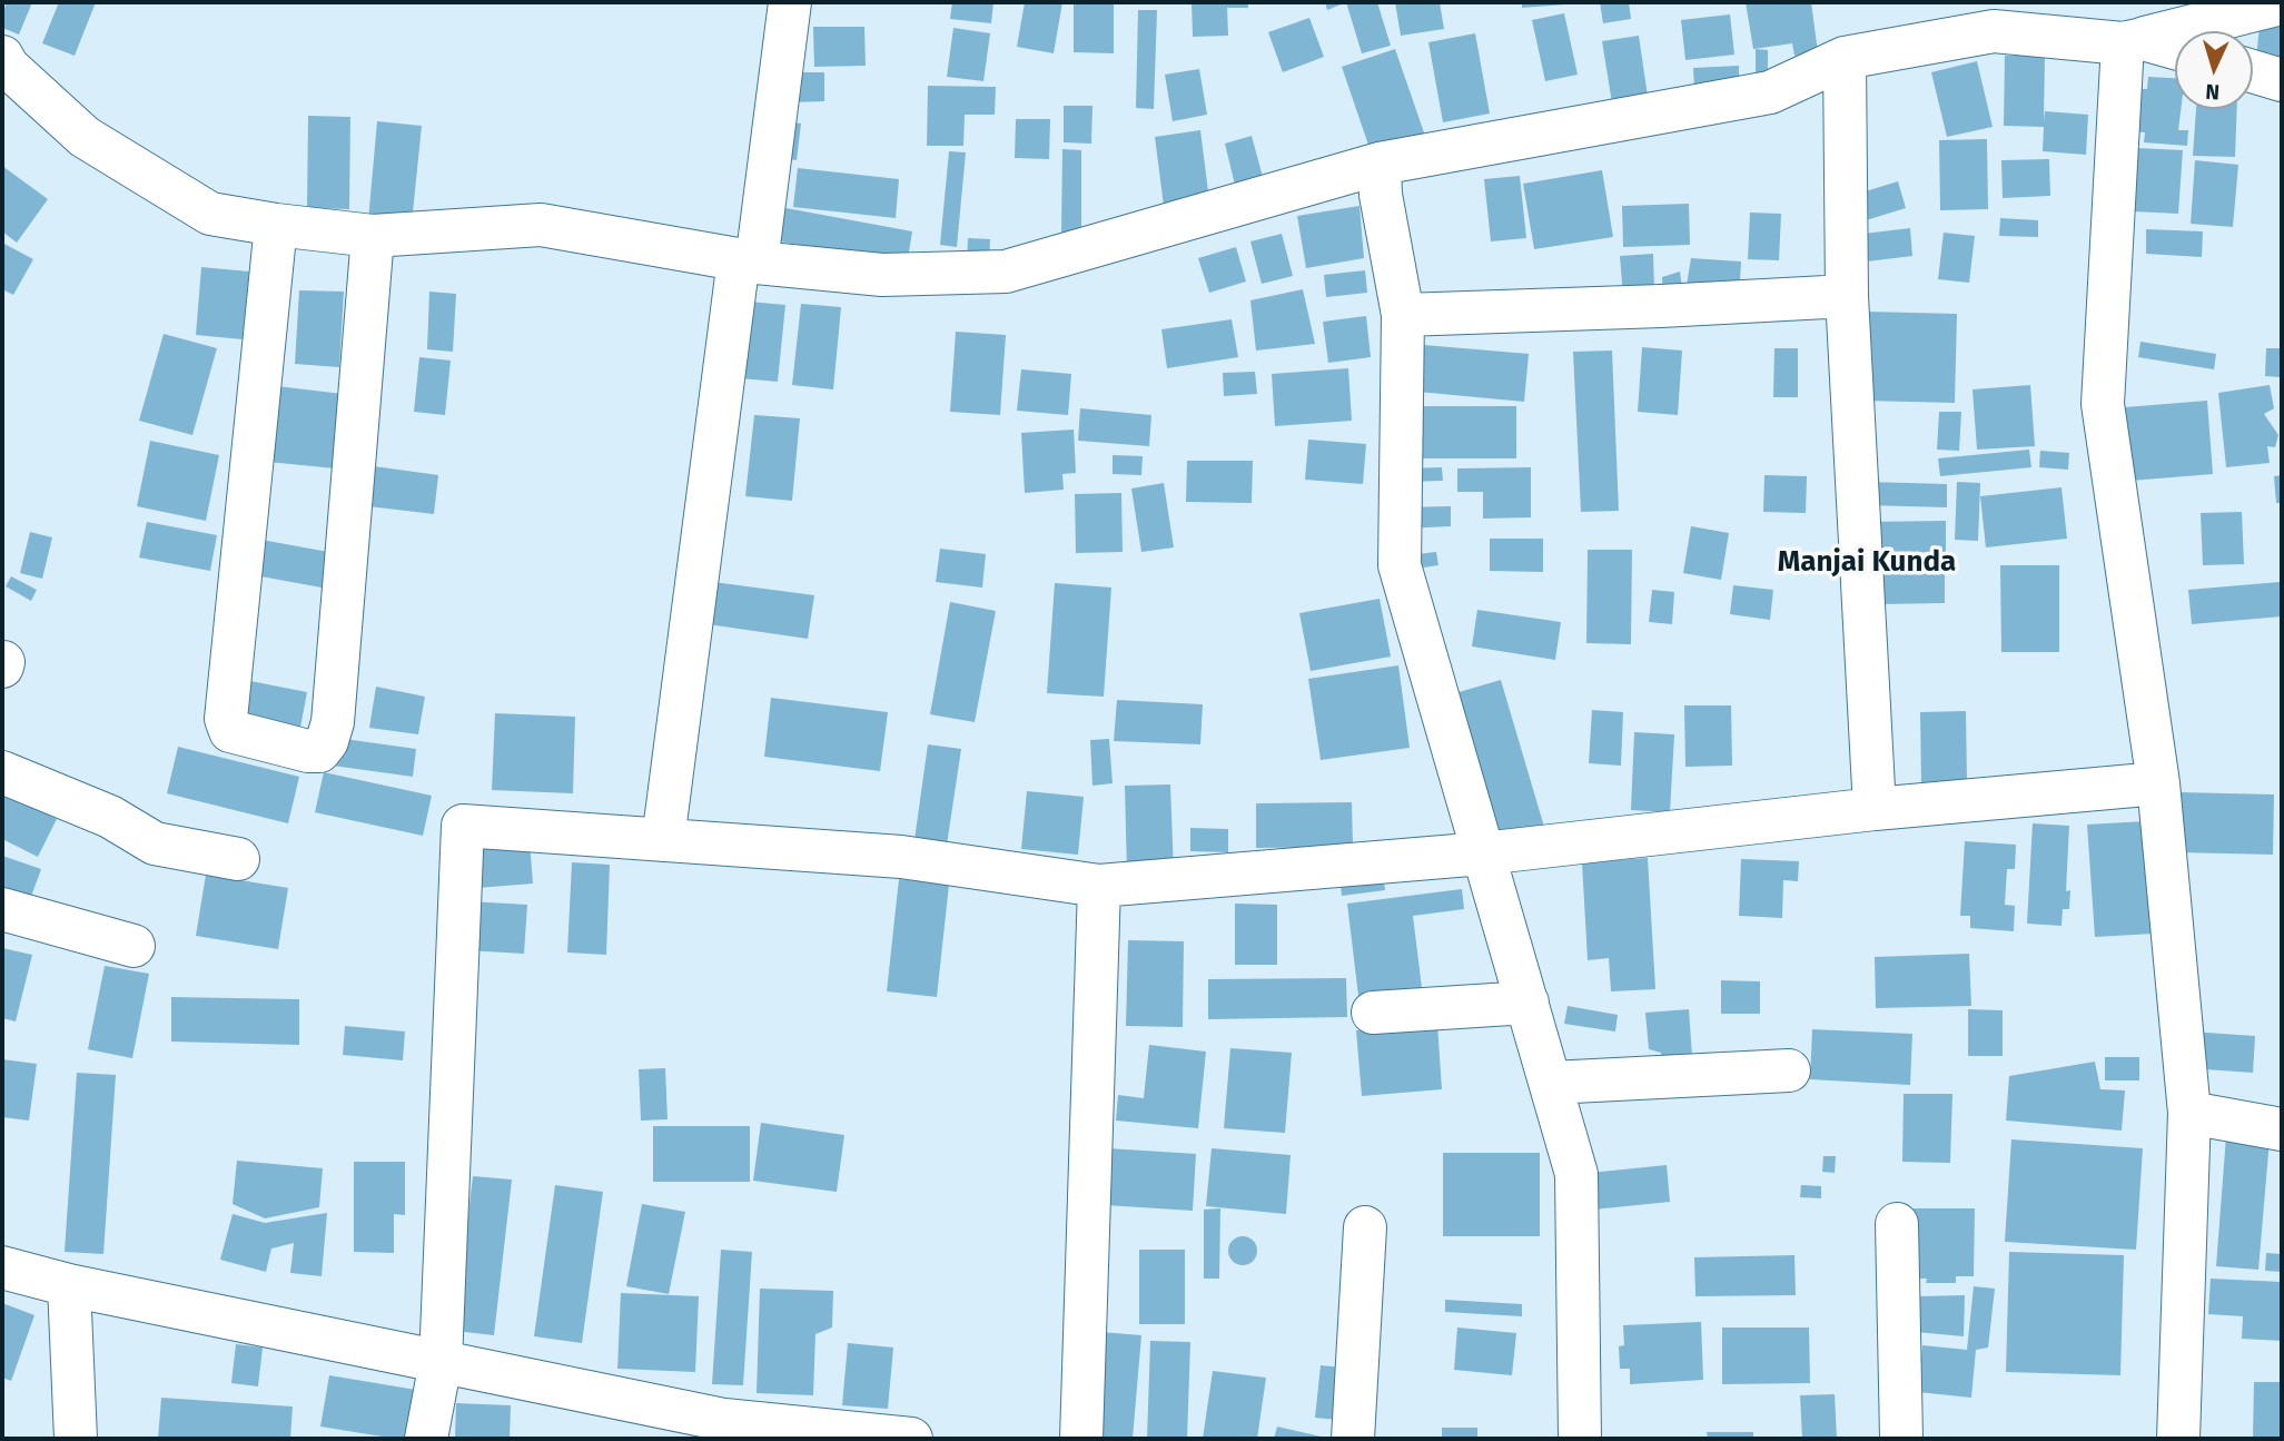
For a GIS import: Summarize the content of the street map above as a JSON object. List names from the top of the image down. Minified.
{"districts":["Manjai Kunda"],"north":"bottom"}
